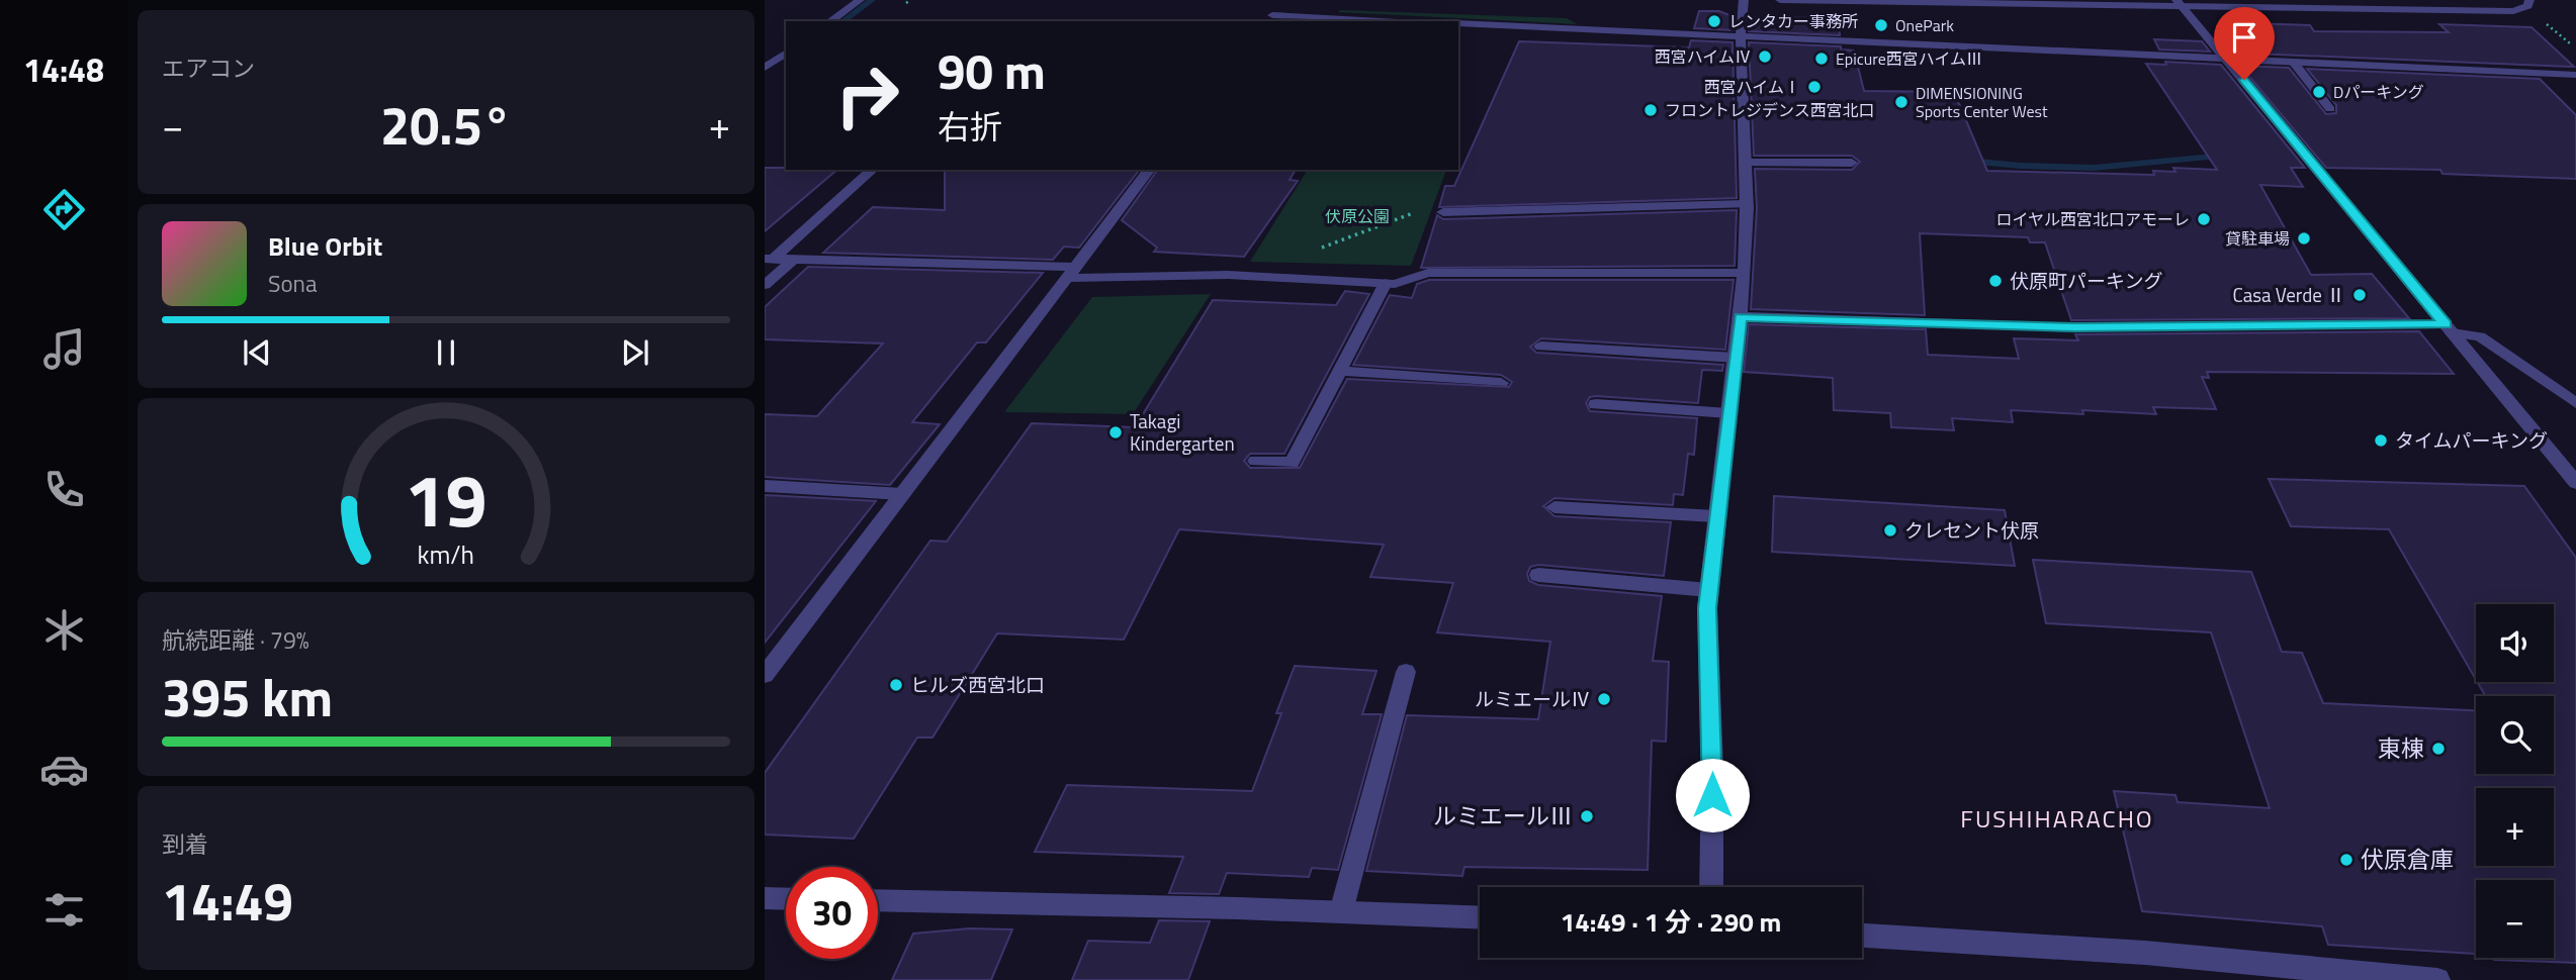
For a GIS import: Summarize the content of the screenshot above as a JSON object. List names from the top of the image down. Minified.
{"districts":["FUSHIHARACHO"],"parks":["伏原公園"],"places":["レンタカー事務所","OnePark","西宮ハイムⅣ","Epicure西宮ハイムⅢ","西宮ハイムⅠ","Dパーキング","DIMENSIONING Sports Center West","フロントレジデンス西宮北口","ロイヤル西宮北口アモーレ","貸駐車場","伏原町パーキング","Casa Verde Ⅱ","Takagi Kindergarten","タイムパーキング","クレセント伏原","ヒルズ西宮北口","ルミエールⅣ","東棟","ルミエールⅢ","伏原倉庫"],"page":{"tabs":"14:48","tile":["エアコン",["航続距離 · 79%","395 km"],["到着","14:49"]],"turn":["90 m","右折"],"heat":["−","20.5°","+"],"song":["Blue Orbit","Sona"],"map_buttons":["+","−"],"limit":"30","trip":"14:49 · 1 分 · 290 m","gauge":["19","km/h"]}}
